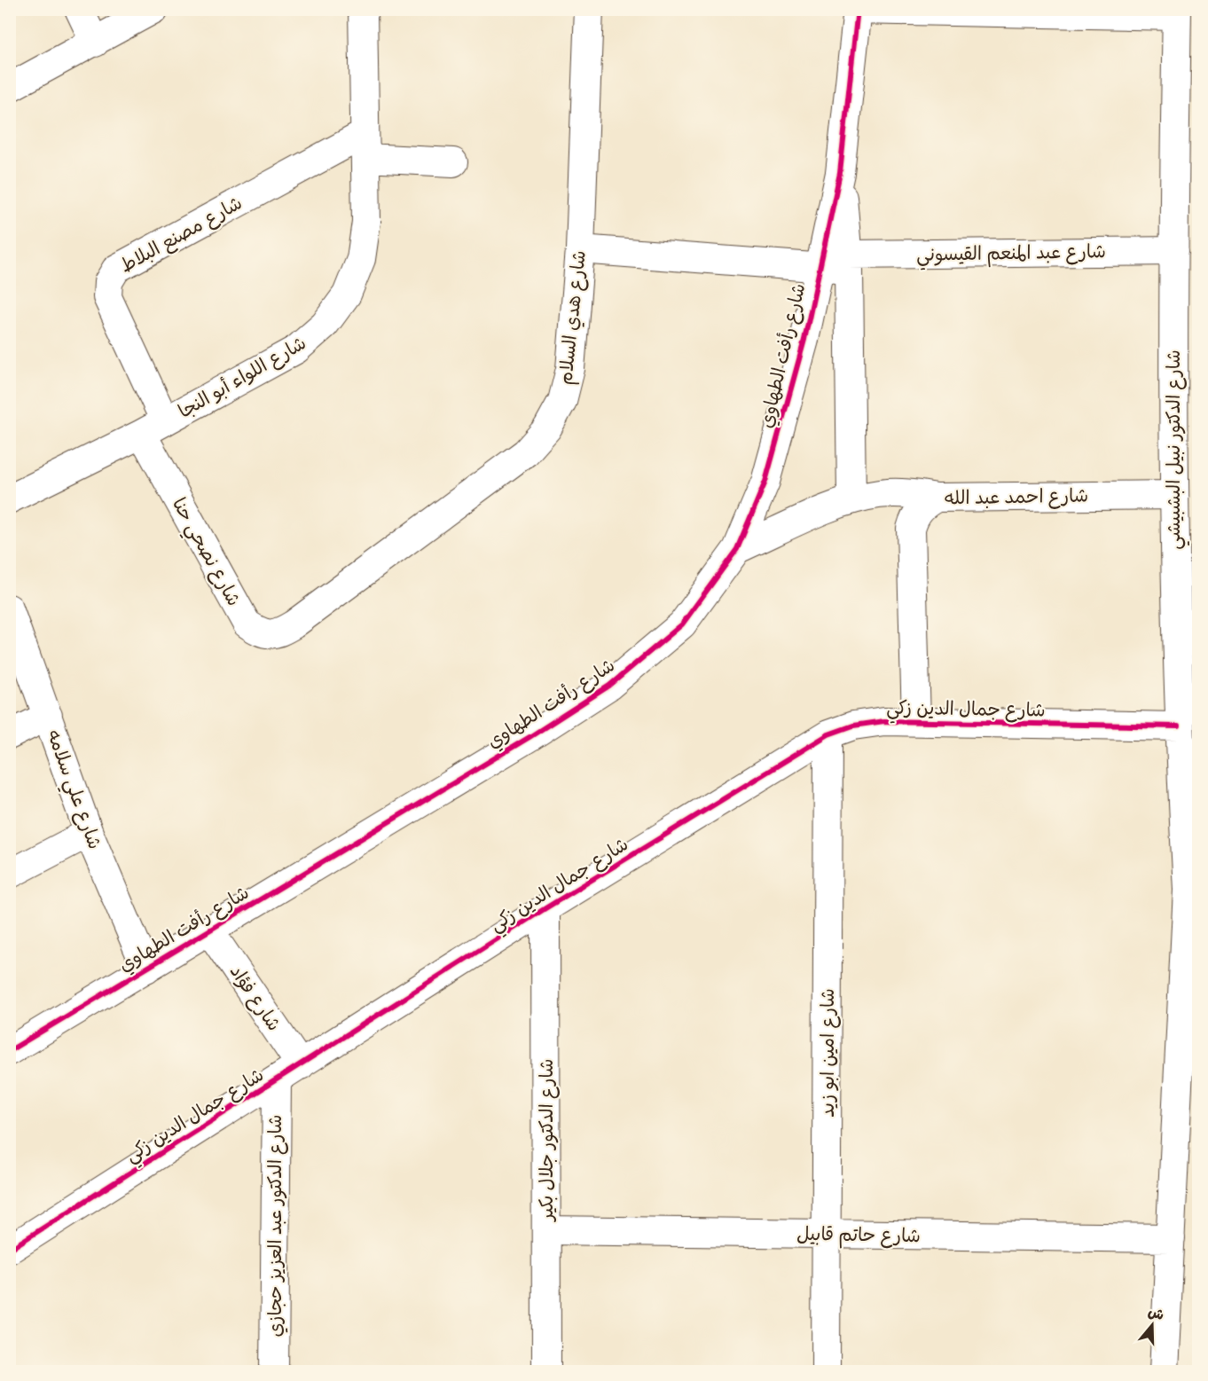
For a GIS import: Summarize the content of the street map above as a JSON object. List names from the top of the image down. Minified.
{"streets":{"street":["شارع مصنع البلاط","شارع عبد المنعم القيسوني","شارع هدي السلام","شارع رأفت الطهاوي","شارع اللواء أبو النجا","شارع الدكتور نبيل البشبيشي","شارع احمد عبد الله","شارع نصحي حنا","شارع جمال الدين زكي","شارع علي سلامه","شارع فؤاد","شارع امين ابو زيد","شارع الدكتور جلال بكير","شارع الدكتور عبد العزيز حجازي","شارع حاتم قابيل"]},"crossings":[["شارع مصنع البلاط","شارع اللواء أبو النجا"],["شارع مصنع البلاط","شارع نصحي حنا"],["شارع عبد المنعم القيسوني","شارع هدي السلام"],["شارع عبد المنعم القيسوني","شارع رأفت الطهاوي"],["شارع عبد المنعم القيسوني","شارع الدكتور نبيل البشبيشي"],["شارع هدي السلام","شارع نصحي حنا"],["شارع رأفت الطهاوي","شارع علي سلامه"],["شارع رأفت الطهاوي","شارع فؤاد"],["شارع اللواء أبو النجا","شارع نصحي حنا"],["شارع الدكتور نبيل البشبيشي","شارع احمد عبد الله"],["شارع الدكتور نبيل البشبيشي","شارع جمال الدين زكي"],["شارع الدكتور نبيل البشبيشي","شارع حاتم قابيل"],["شارع احمد عبد الله","شارع جمال الدين زكي"],["شارع جمال الدين زكي","شارع فؤاد"],["شارع جمال الدين زكي","شارع امين ابو زيد"],["شارع جمال الدين زكي","شارع الدكتور جلال بكير"],["شارع جمال الدين زكي","شارع الدكتور عبد العزيز حجازي"],["شارع امين ابو زيد","شارع حاتم قابيل"],["شارع الدكتور جلال بكير","شارع حاتم قابيل"]],"north":"top"}
